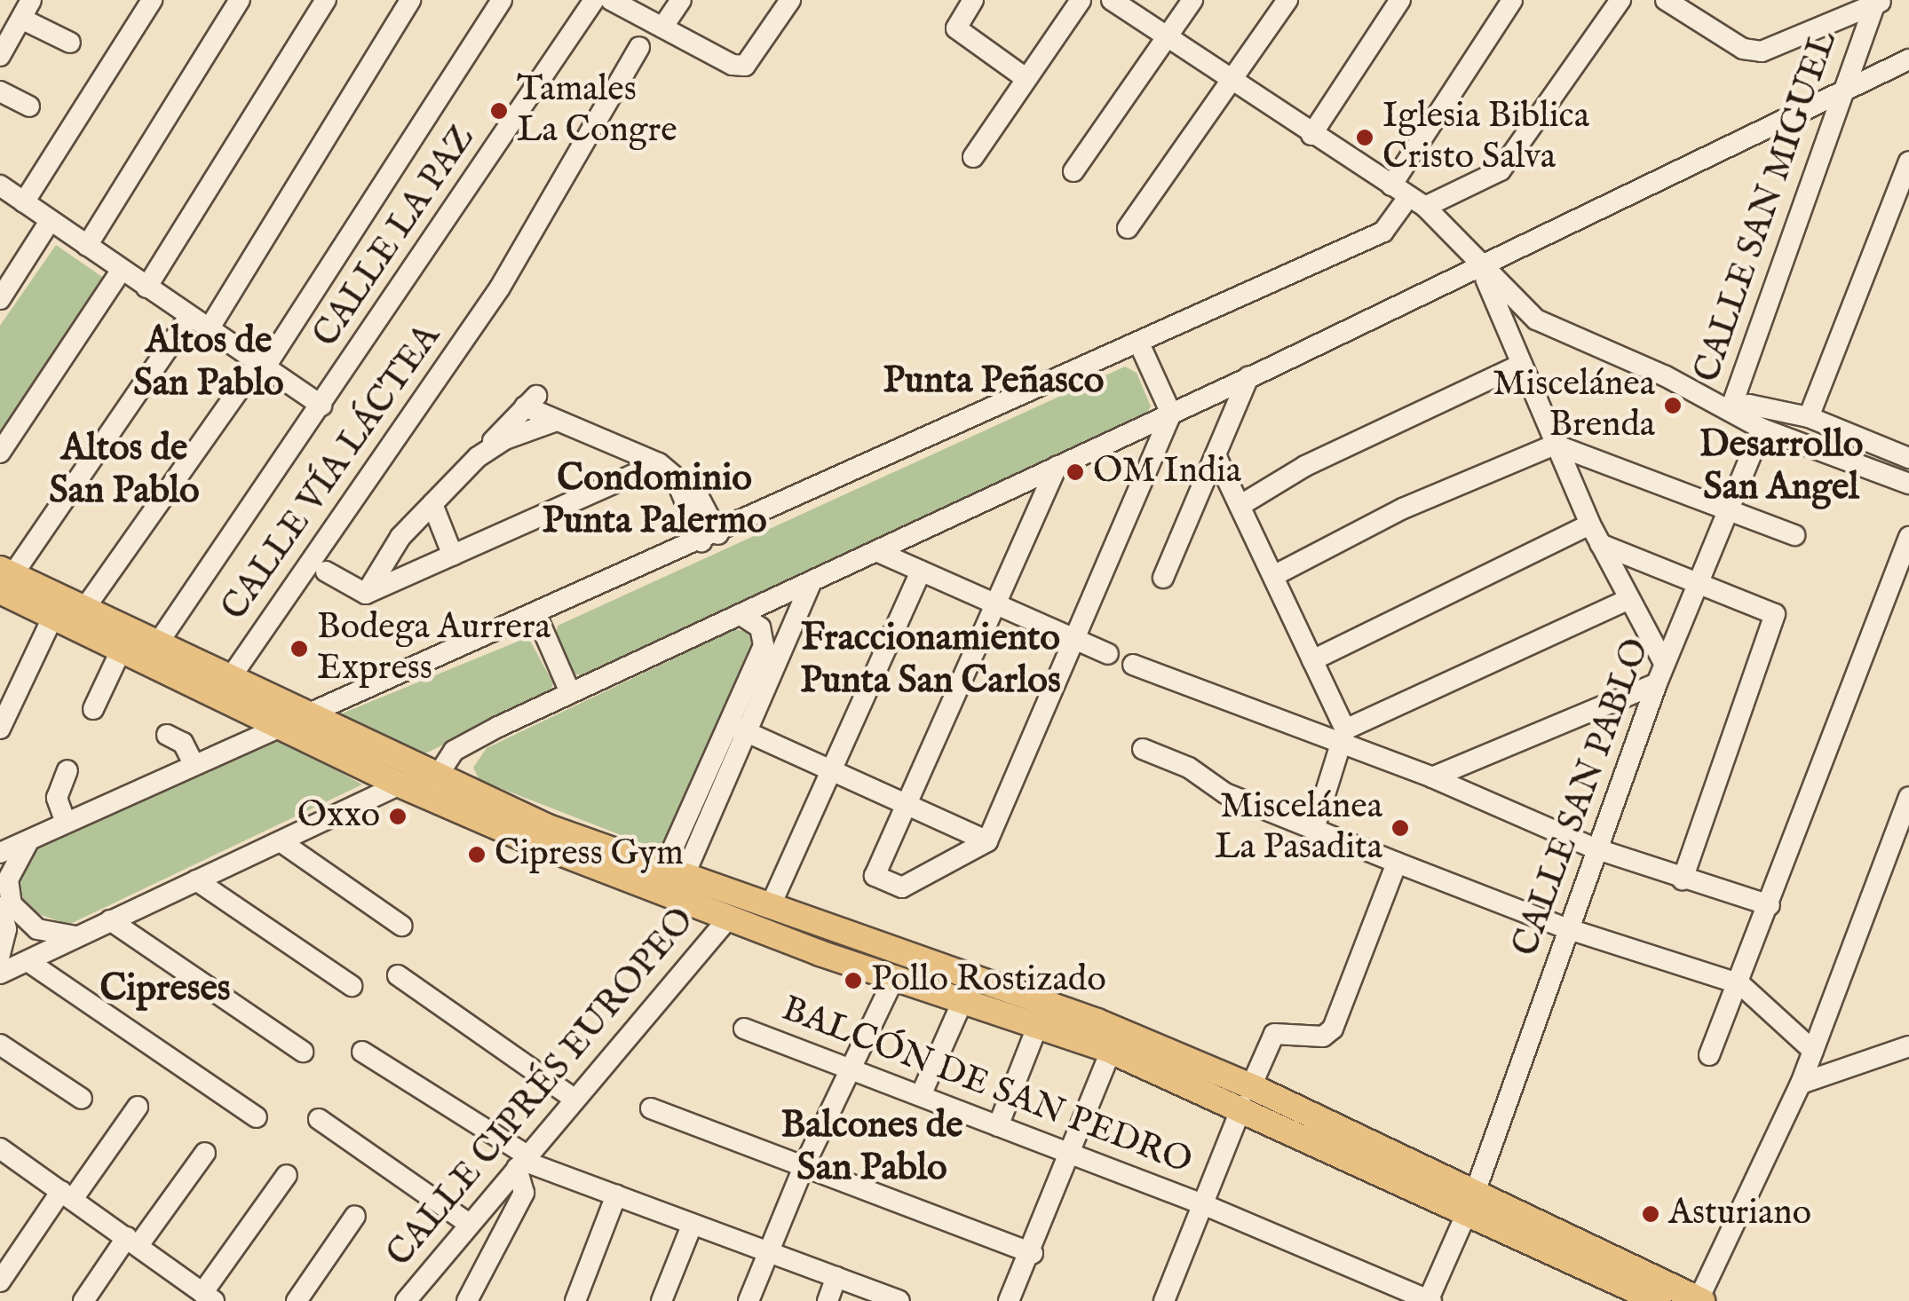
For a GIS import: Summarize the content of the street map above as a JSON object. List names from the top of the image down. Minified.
{"streets":{"street":["CALLE SAN MIGUEL","CALLE LA PAZ","CALLE VÍA LÁCTEA","CALLE SAN PABLO","BALCÓN DE SAN PEDRO","CALLE CIPRÉS EUROPEO"]},"crossings":[["CALLE SAN PABLO","BALCÓN DE SAN PEDRO"]],"districts":["Altos de San Pablo","Punta Peñasco","Desarrollo San Angel","Altos de San Pablo","Condominio Punta Palermo","Fraccionamiento Punta San Carlos","Cipreses","Balcones de San Pablo"],"places":["Tamales La Congre","Iglesia Biblica Cristo Salva","Miscelánea Brenda","OM India","Bodega Aurrera Express","Oxxo","Miscelánea La Pasadita","Cipress Gym","Pollo Rostizado","Asturiano"]}
